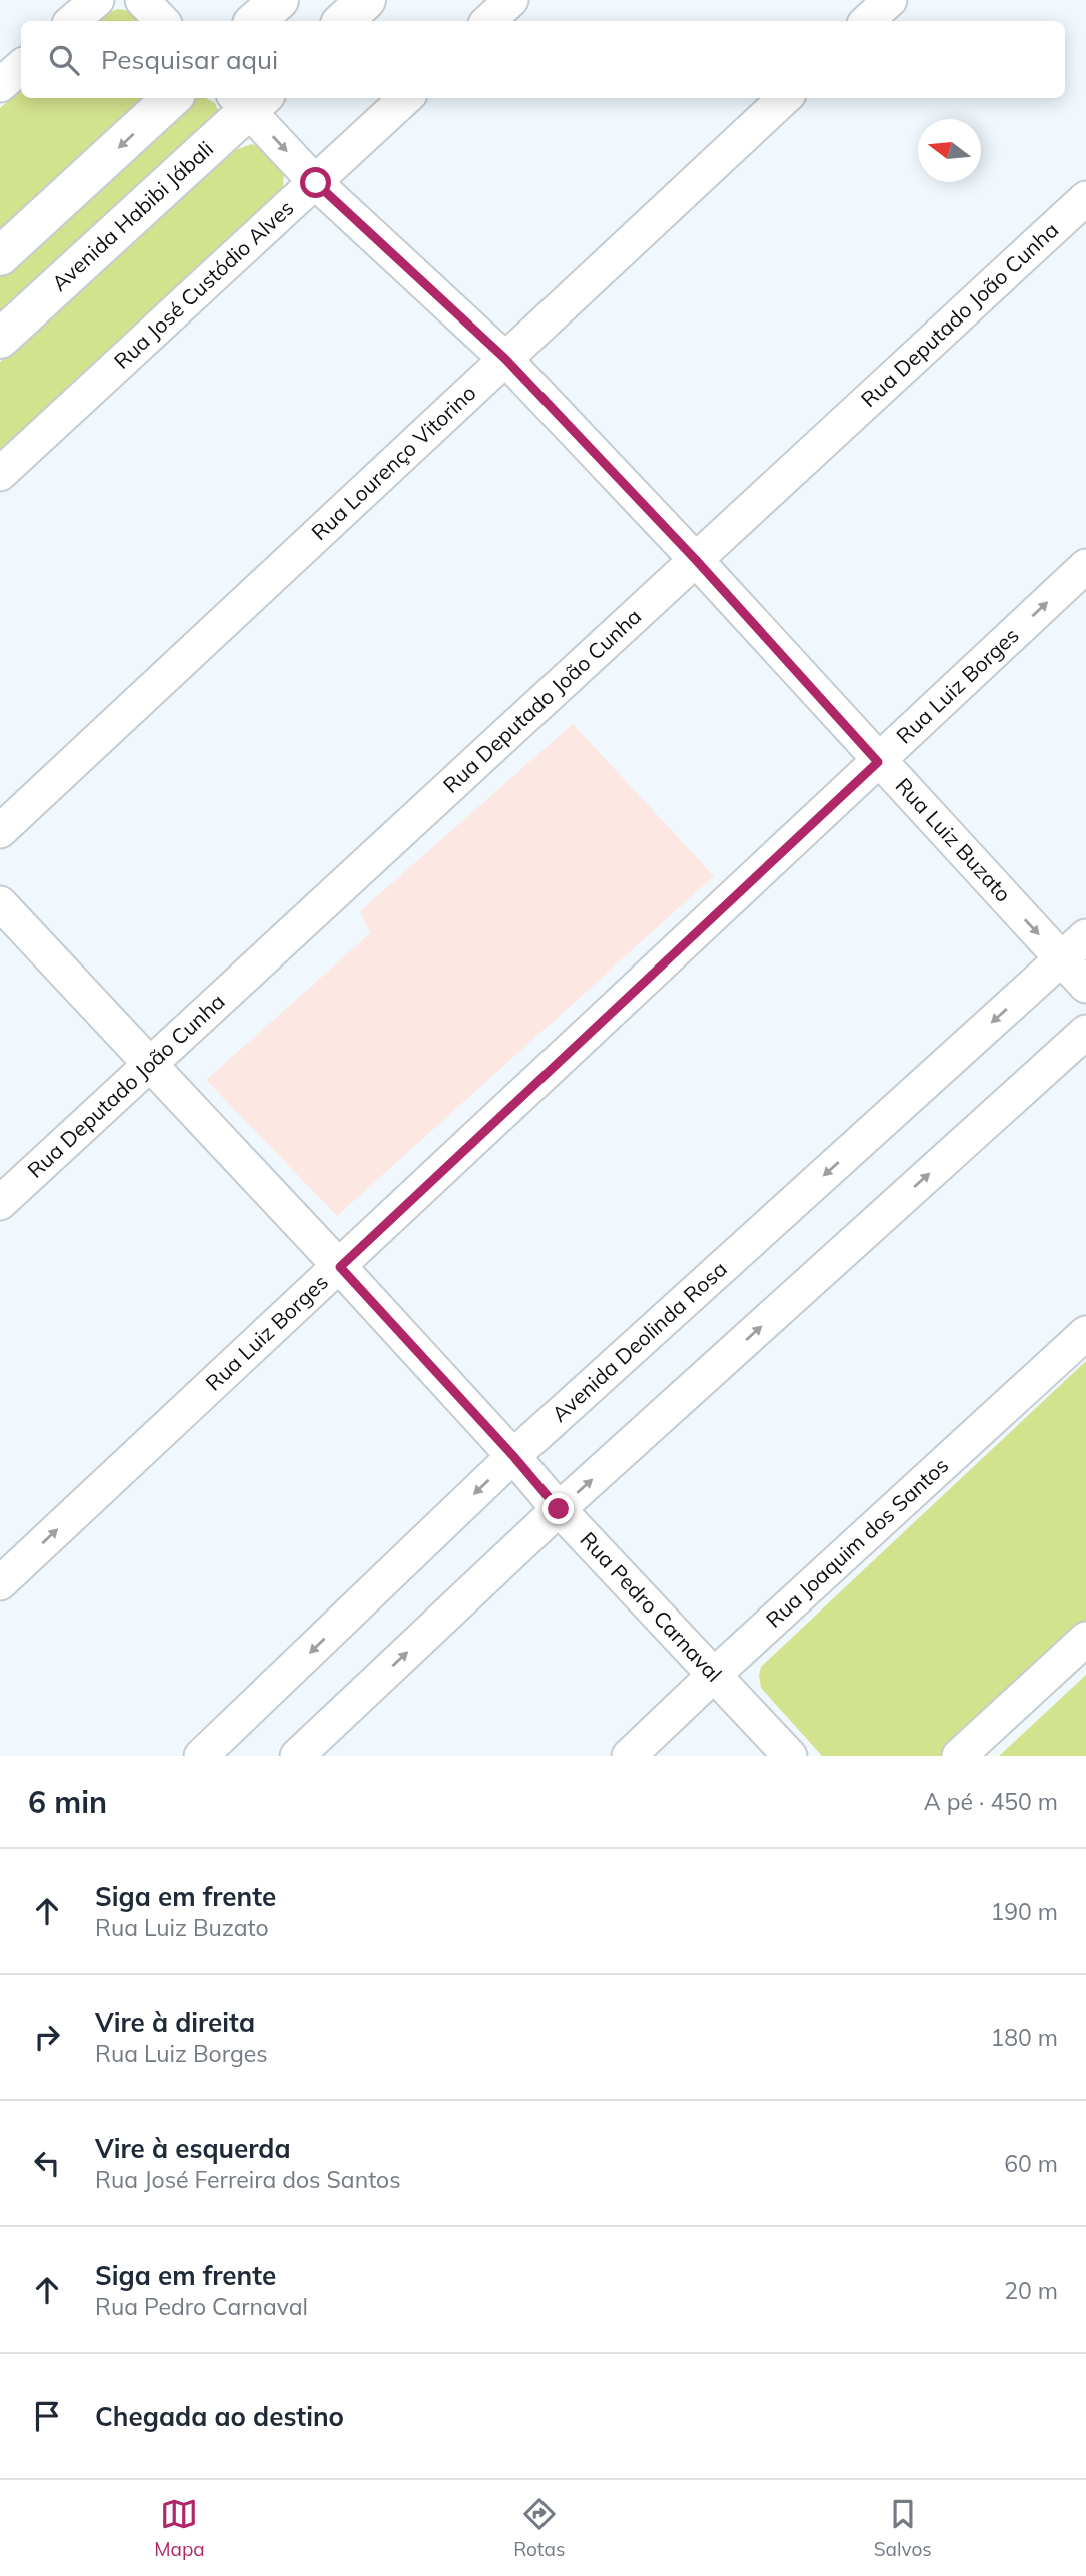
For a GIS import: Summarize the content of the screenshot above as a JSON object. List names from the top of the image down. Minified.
{"streets":{"main road":["Avenida Habibi Jábali"],"street":["Rua José Custódio Alves","Rua Deputado João Cunha","Rua Lourenço Vitorino","Rua Luiz Borges","Rua Luiz Buzato","Avenida Deolinda Rosa","Rua Joaquim dos Santos","Rua Pedro Carnaval"]},"crossings":[["Avenida Habibi Jábali","Rua Luiz Buzato"],["Rua José Custódio Alves","Rua Luiz Buzato"],["Rua Deputado João Cunha","Rua Luiz Buzato"],["Rua Deputado João Cunha","Rua Pedro Carnaval"],["Rua Lourenço Vitorino","Rua Luiz Buzato"],["Rua Luiz Borges","Rua Luiz Buzato"],["Rua Luiz Borges","Rua Pedro Carnaval"],["Rua Luiz Buzato","Avenida Deolinda Rosa"],["Avenida Deolinda Rosa","Rua Pedro Carnaval"],["Rua Joaquim dos Santos","Rua Pedro Carnaval"]],"one_way":["Rua Luiz Borges"],"north":"left","page":{"search":"Pesquisar aqui","heading":["6 min","A pé · 450 m"],"list":[["Siga em frente","Rua Luiz Buzato","190 m"],["Vire à direita","Rua Luiz Borges","180 m"],["Vire à esquerda","Rua José Ferreira dos Santos","60 m"],["Siga em frente","Rua Pedro Carnaval","20 m"],"Chegada ao destino"],"nav":["Mapa","Rotas","Salvos"]}}
